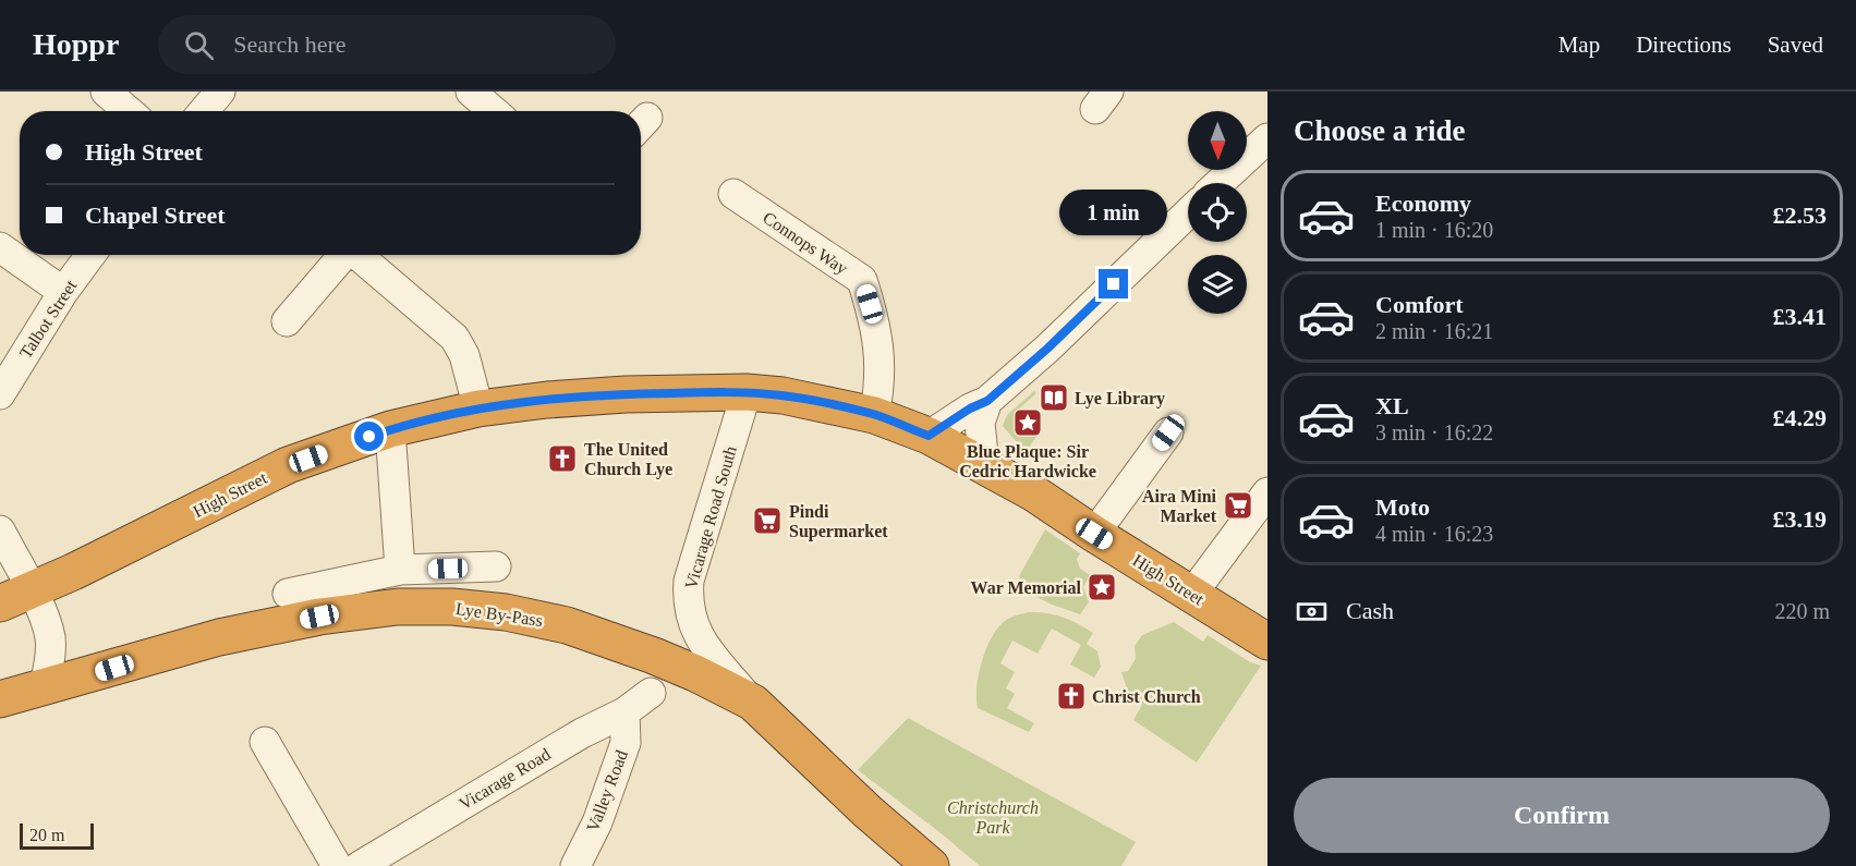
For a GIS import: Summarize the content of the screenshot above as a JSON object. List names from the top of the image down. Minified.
{"streets":{"highway":["High Street","Lye By-Pass"],"street":["Connops Way","Talbot Street","Vicarage Road South","Vicarage Road","Valley Road"]},"crossings":[["Connops Way","High Street"],["High Street","Vicarage Road South"],["Vicarage Road South","Lye By-Pass"],["Vicarage Road","Valley Road"]],"parks":["Christchurch Park"],"places":{"library":["Lye Library"],"place":["Blue Plaque: Sir Cedric Hardwicke","War Memorial"],"church":["The United Church Lye","Christ Church"],"supermarket":["Aira Mini Market","Pindi Supermarket"]},"scale_bar":"20 m","north":"bottom","page":{"header":"Hoppr","search":"Search here","nav":["Map","Directions","Saved"],"heading":"Choose a ride","banner":["High Street","Chapel Street"],"list":[{"name":"Economy","note":"1 min · 16:20","value":"£2.53"},{"name":"Comfort","note":"2 min · 16:21","value":"£3.41"},{"name":"XL","note":"3 min · 16:22","value":"£4.29"},{"name":"Moto","note":"4 min · 16:23","value":"£3.19"}],"bubble":"1 min","pay":["Cash","220 m"],"buttons":"Confirm","scale":"20 m"}}
